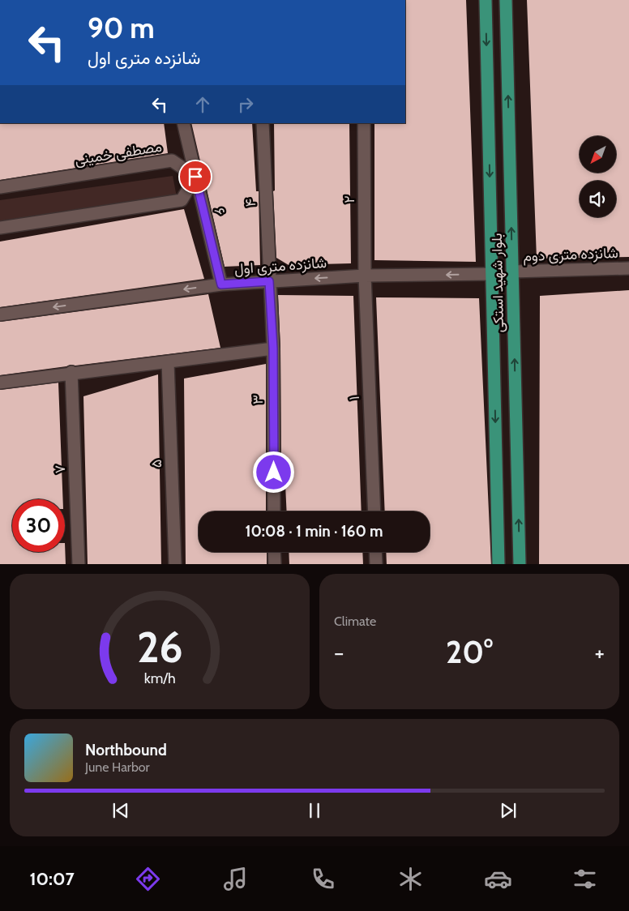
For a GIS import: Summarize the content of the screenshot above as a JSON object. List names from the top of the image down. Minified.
{"streets":{"main road":["بلوار شهید استکی"],"street":["مصطفی خمینی","۲","۴","۶","شانزده متری دوم","شانزده متری اول","۱","۳","۵","۷"]},"crossings":[["مصطفی خمینی","۶"],["۲","شانزده متری اول"],["۲","۱"],["۴","شانزده متری اول"],["۴","۳"],["۶","شانزده متری اول"],["شانزده متری دوم","بلوار شهید استکی"],["شانزده متری اول","بلوار شهید استکی"],["شانزده متری اول","۱"],["شانزده متری اول","۳"]],"north":"bottom left","page":{"turn":["90 m","شانزده متری اول"],"limit":"30","trip":"10:08 · 1 min · 160 m","tile":"Climate","heat":["−","20°","+"],"song":["Northbound","June Harbor"],"tabs":"10:07","gauge":["26","km/h"]}}
